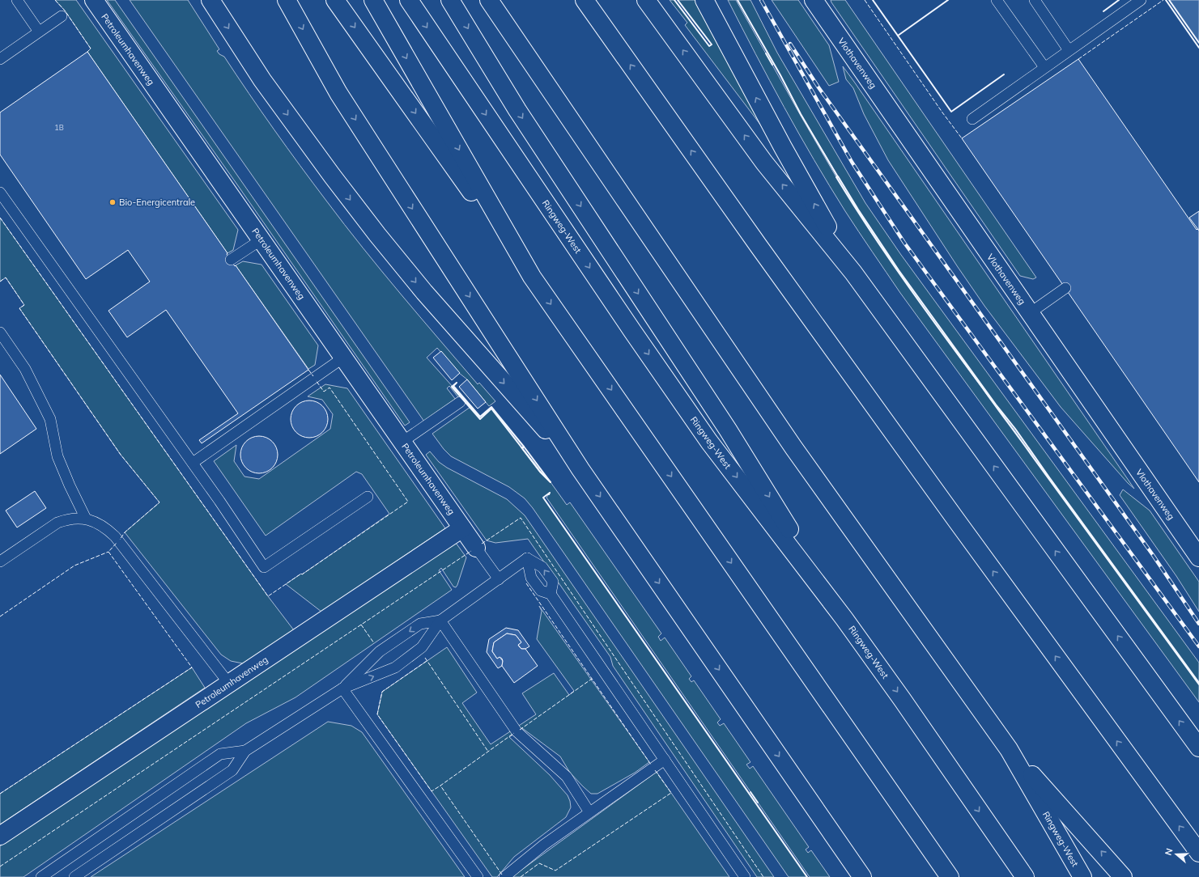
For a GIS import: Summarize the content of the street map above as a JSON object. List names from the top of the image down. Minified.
{"streets":{"main road":["Petroleumhavenweg","Vlothavenweg","Ringweg-West"]},"places":["Bio-Energicentrale"],"house_numbers":["1B"],"north":"left"}
